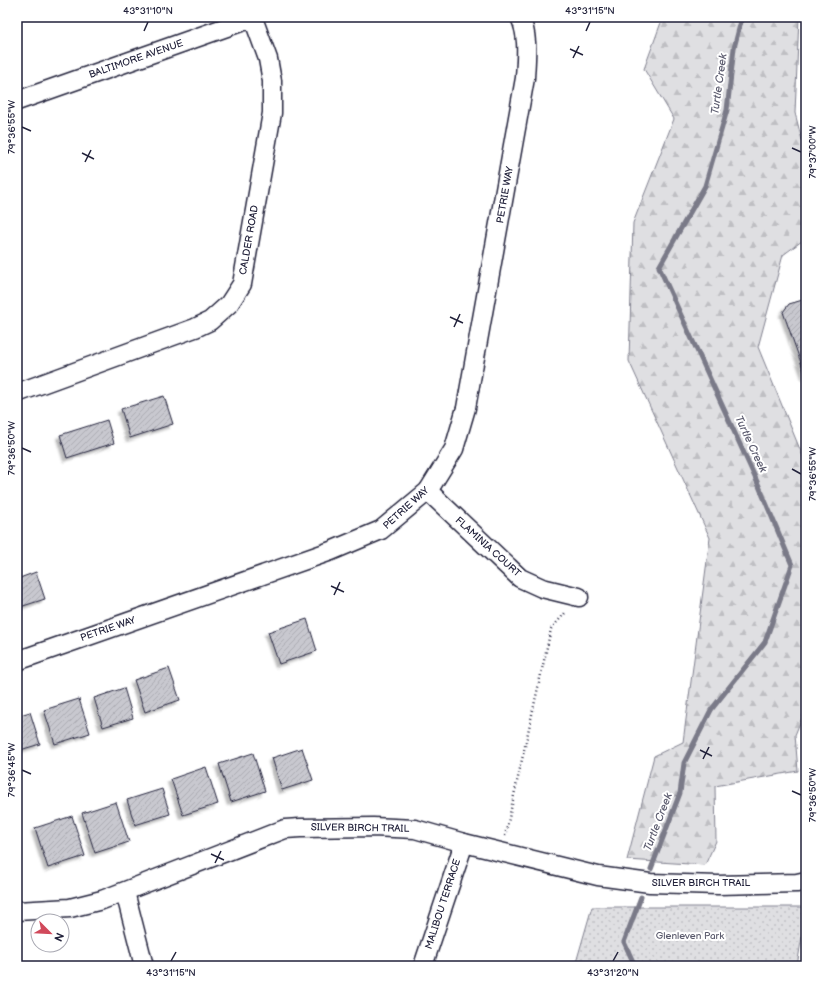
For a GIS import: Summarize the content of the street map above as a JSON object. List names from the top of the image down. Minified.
{"streets":{"street":["BALTIMORE AVENUE","PETRIE WAY","CALDER ROAD","FLAMINIA COURT","SILVER BIRCH TRAIL","MALIBOU TERRACE"]},"crossings":[["BALTIMORE AVENUE","CALDER ROAD"],["PETRIE WAY","FLAMINIA COURT"],["SILVER BIRCH TRAIL","MALIBOU TERRACE"]],"water":["Turtle Creek"],"parks":["Glenleven Park"],"north":"bottom right","coordinates":["43°31'10\"N","43°31'15\"N","79°36'55\"W","79°37'00\"W","79°36'50\"W","79°36'45\"W","43°31'20\"N"]}
